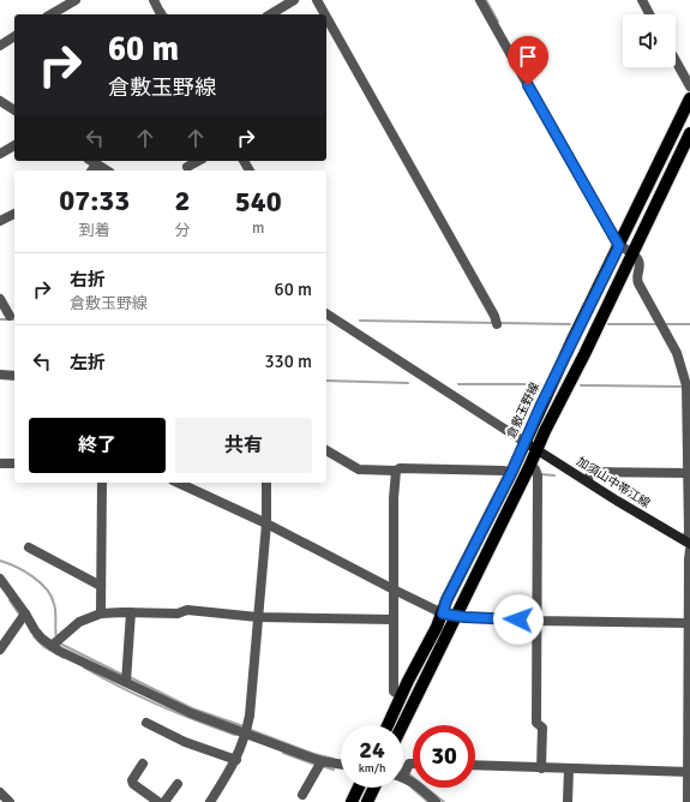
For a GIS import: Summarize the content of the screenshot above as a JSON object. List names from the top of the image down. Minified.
{"streets":{"main road":["倉敷玉野線","加須山中帯江線"]},"crossings":[["倉敷玉野線","加須山中帯江線"]],"page":{"turn":["60 m","倉敷玉野線"],"eta":["07:33","到着","2","分","540","m"],"list":[{"name":"右折","note":"倉敷玉野線","value":"60 m"},{"name":"左折","value":"330 m"}],"buttons":["終了","共有"],"speed":"24 km/h","limit":"30"}}
